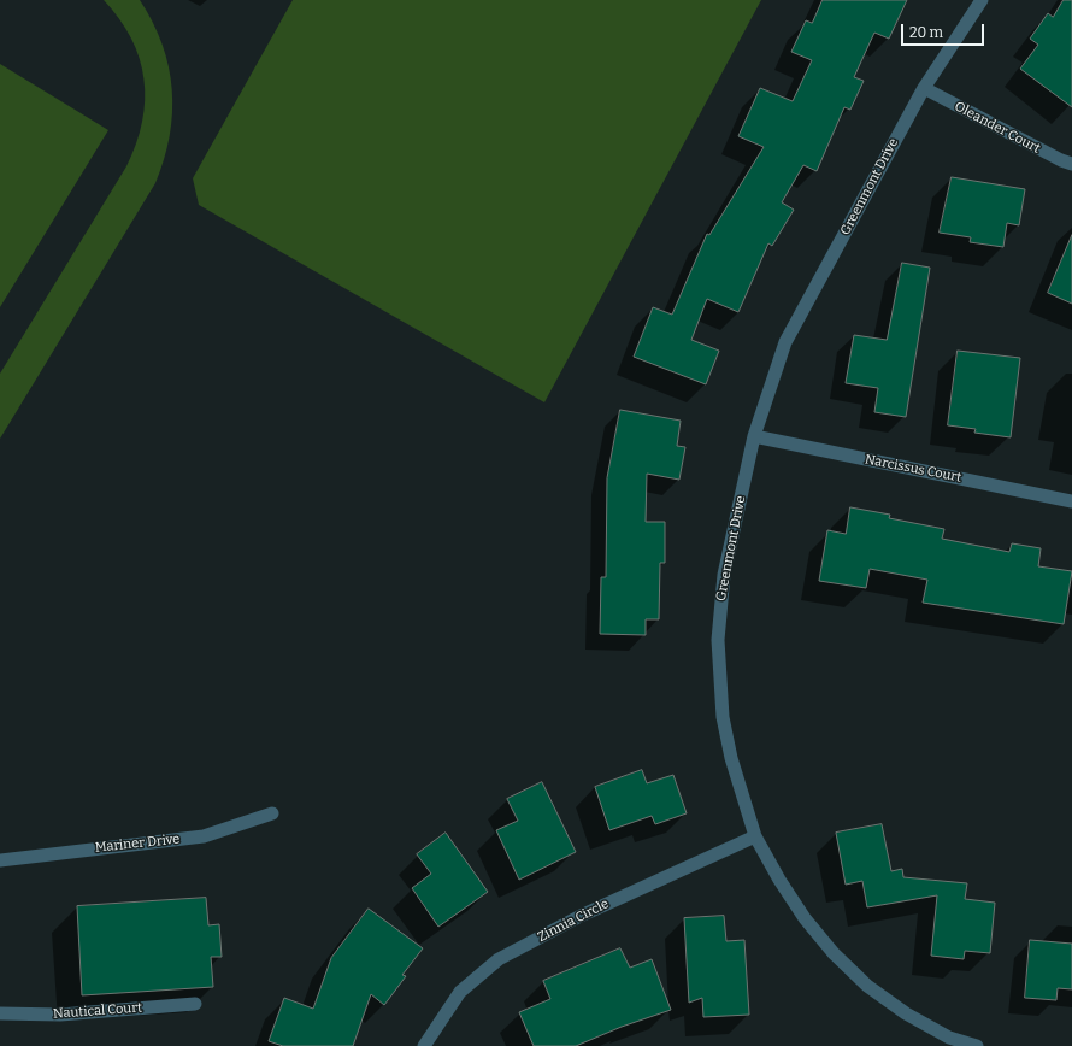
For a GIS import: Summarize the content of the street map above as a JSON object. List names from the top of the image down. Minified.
{"streets":{"street":["Oleander Court","Greenmont Drive","Narcissus Court","Mariner Drive","Zinnia Circle","Nautical Court"]},"crossings":[["Oleander Court","Greenmont Drive"],["Greenmont Drive","Narcissus Court"],["Greenmont Drive","Zinnia Circle"]],"scale_bar":"20 m"}
